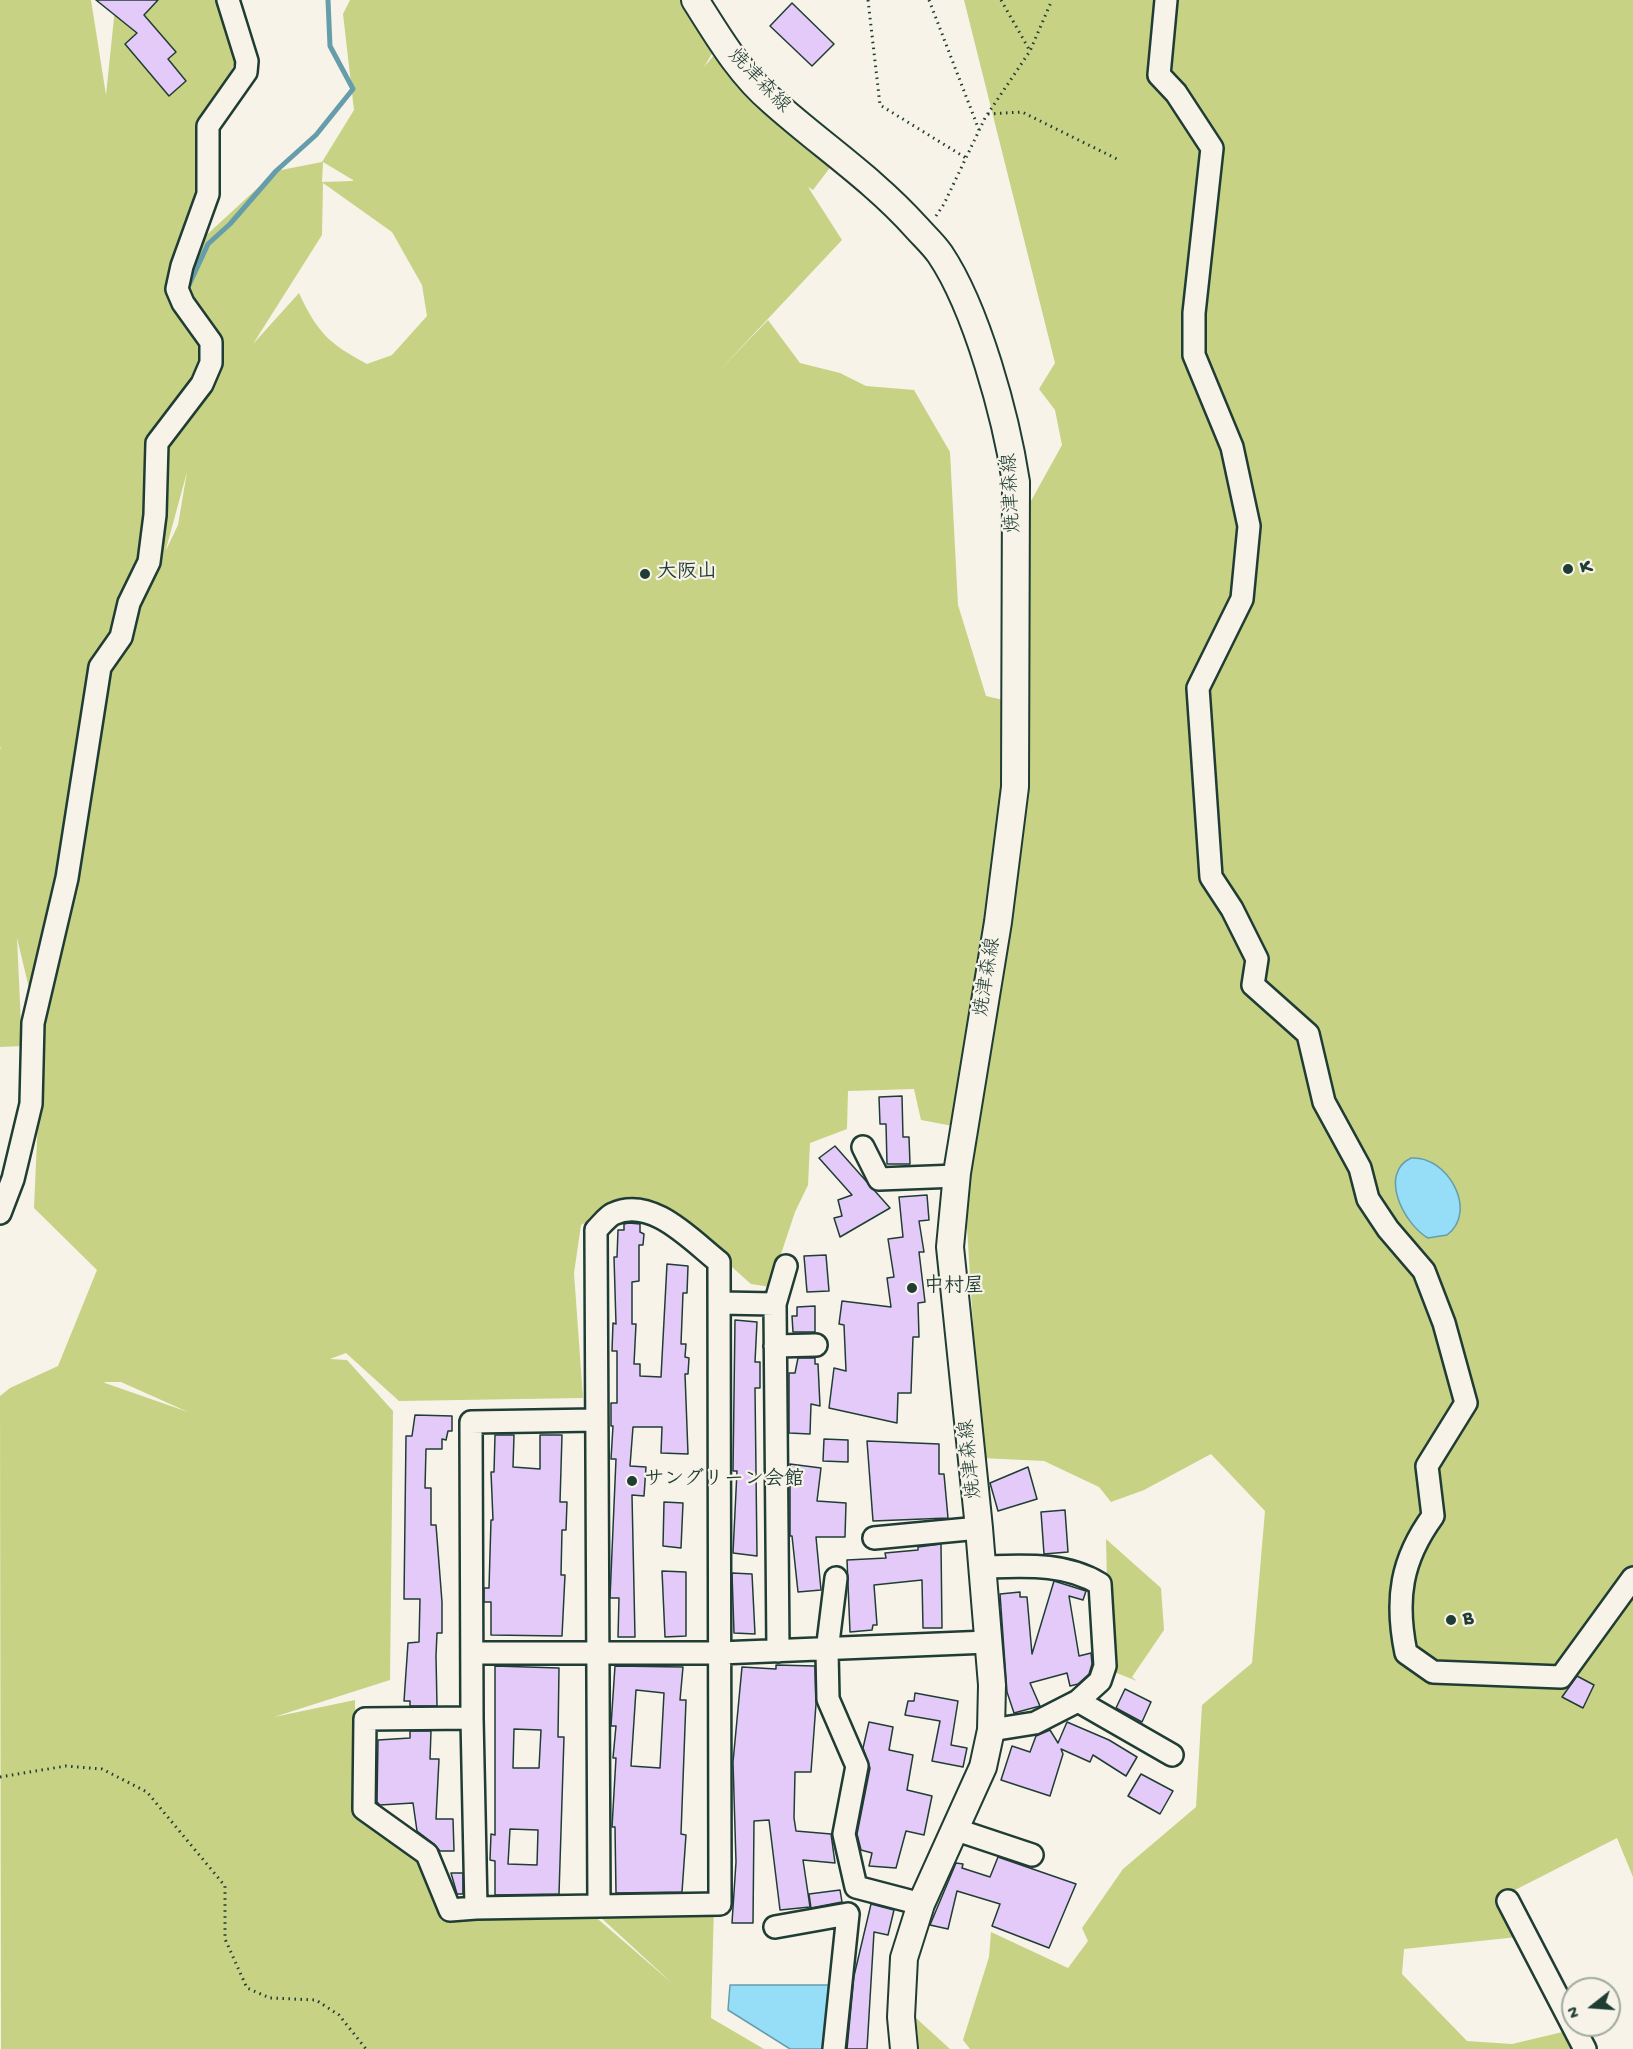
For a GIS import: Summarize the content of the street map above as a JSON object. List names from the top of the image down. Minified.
{"streets":{"main road":["焼津森線"]},"places":["K","大阪山","中村屋","サングリーン会館","B"],"north":"left"}
